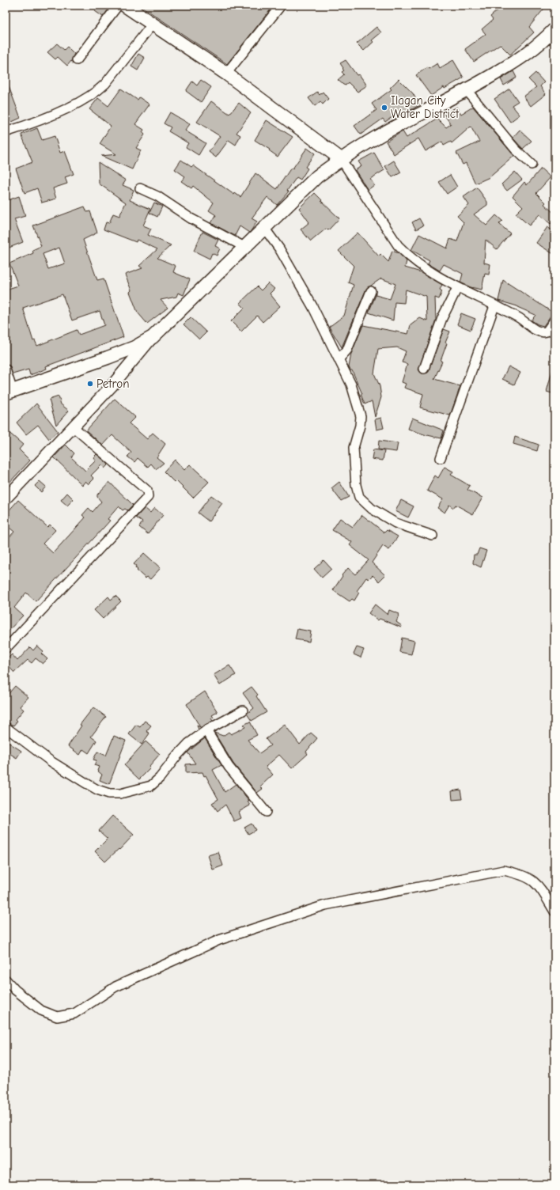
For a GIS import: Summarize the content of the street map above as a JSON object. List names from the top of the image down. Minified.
{"places":["Ilagan City Water District","Petron"]}
